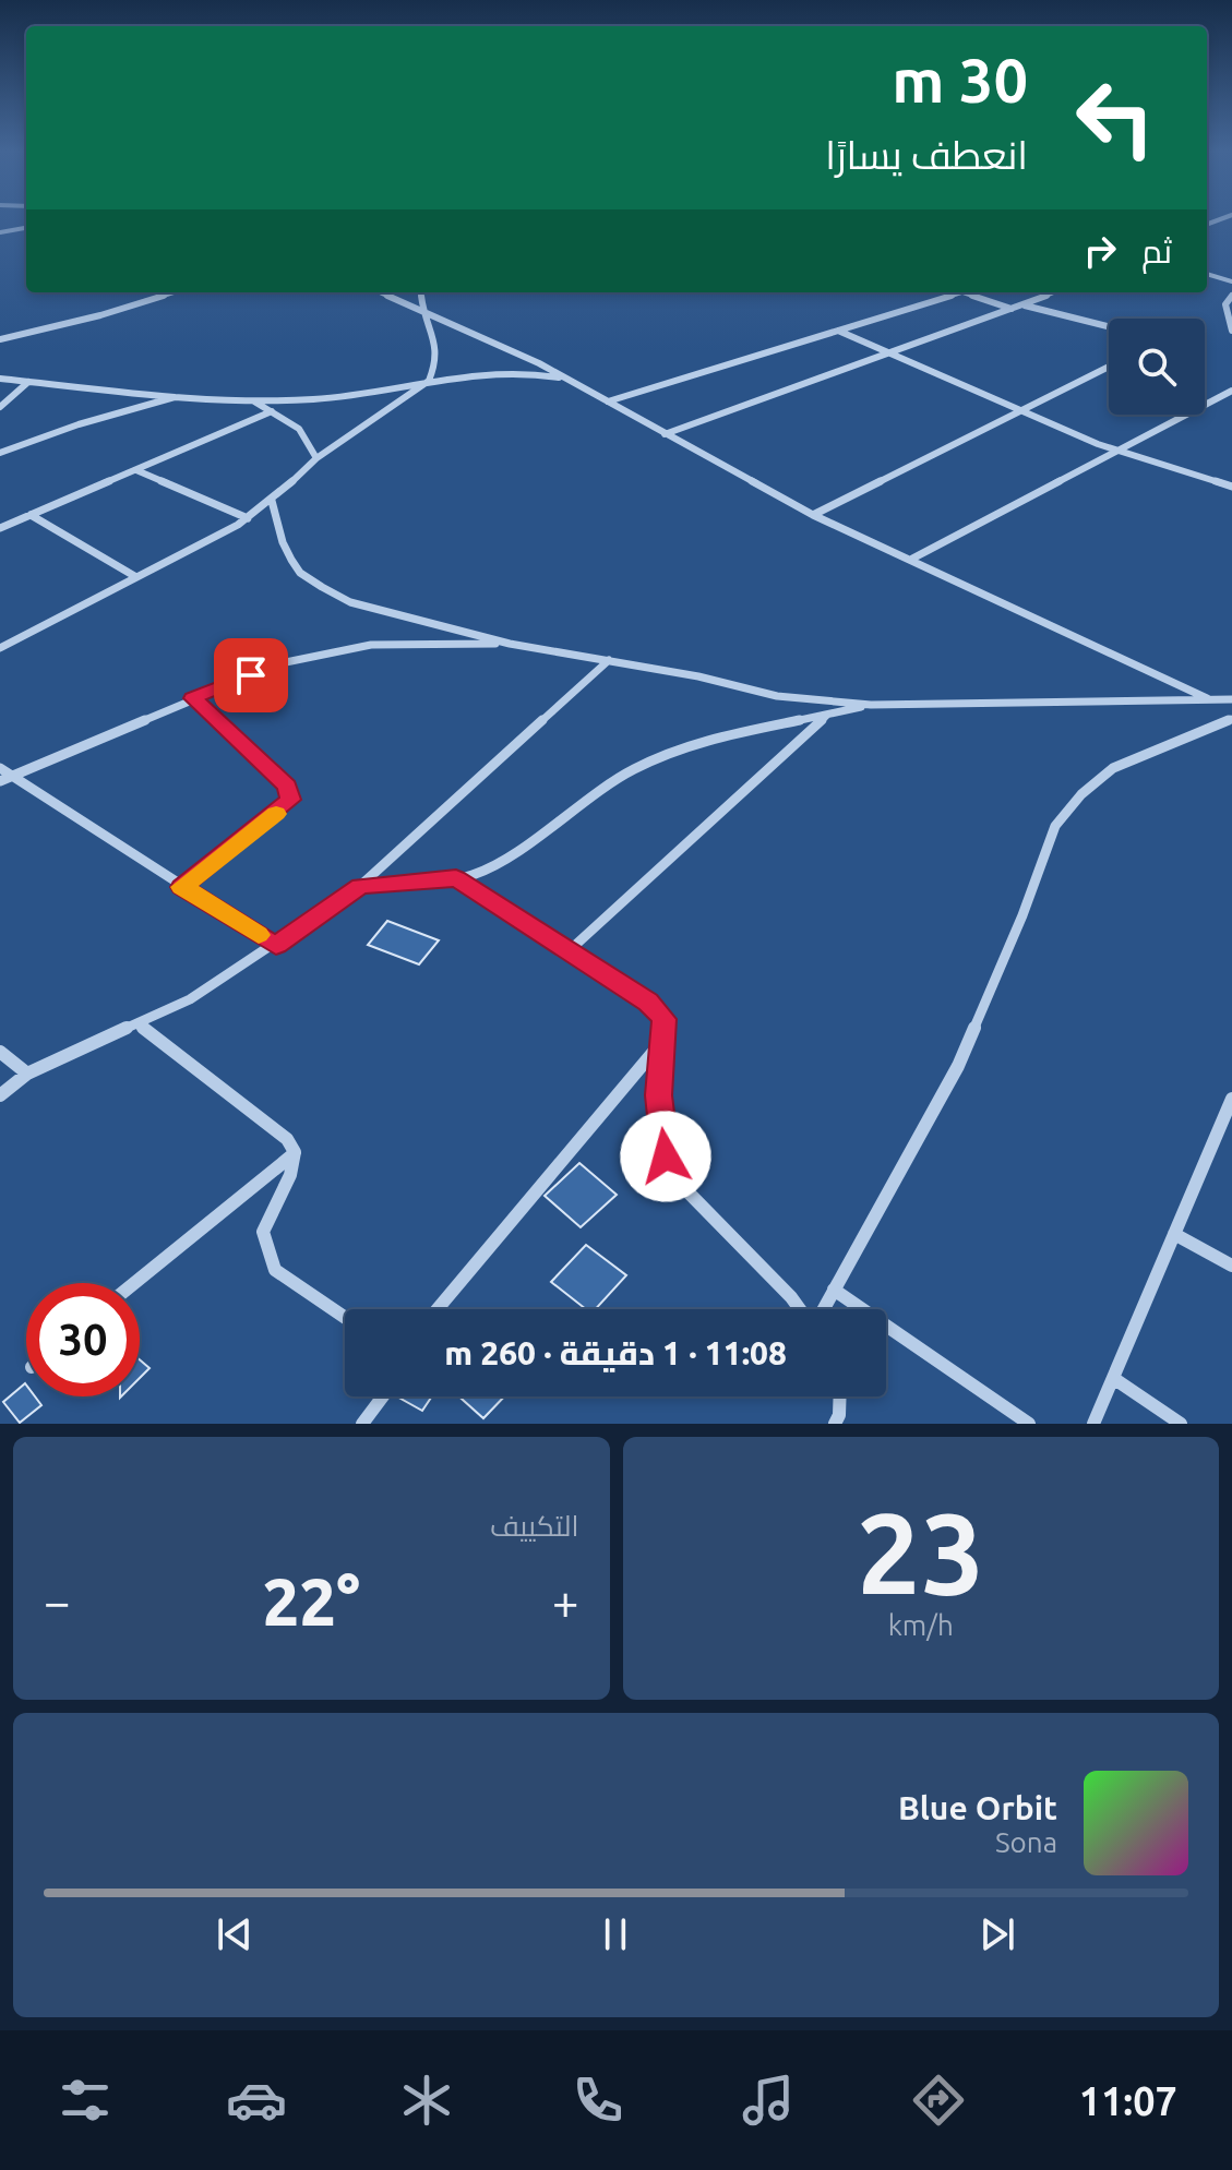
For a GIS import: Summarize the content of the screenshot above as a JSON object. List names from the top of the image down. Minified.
{"page":{"turn":["30 m","انعطف يسارًا"],"then":"ثم","limit":"30","trip":"11:08 · 1 دقيقة · 260 m","tile":[["23","km/h"],"التكييف"],"heat":["−","22°","+"],"song":["Blue Orbit","Sona"],"tabs":"11:07"}}
